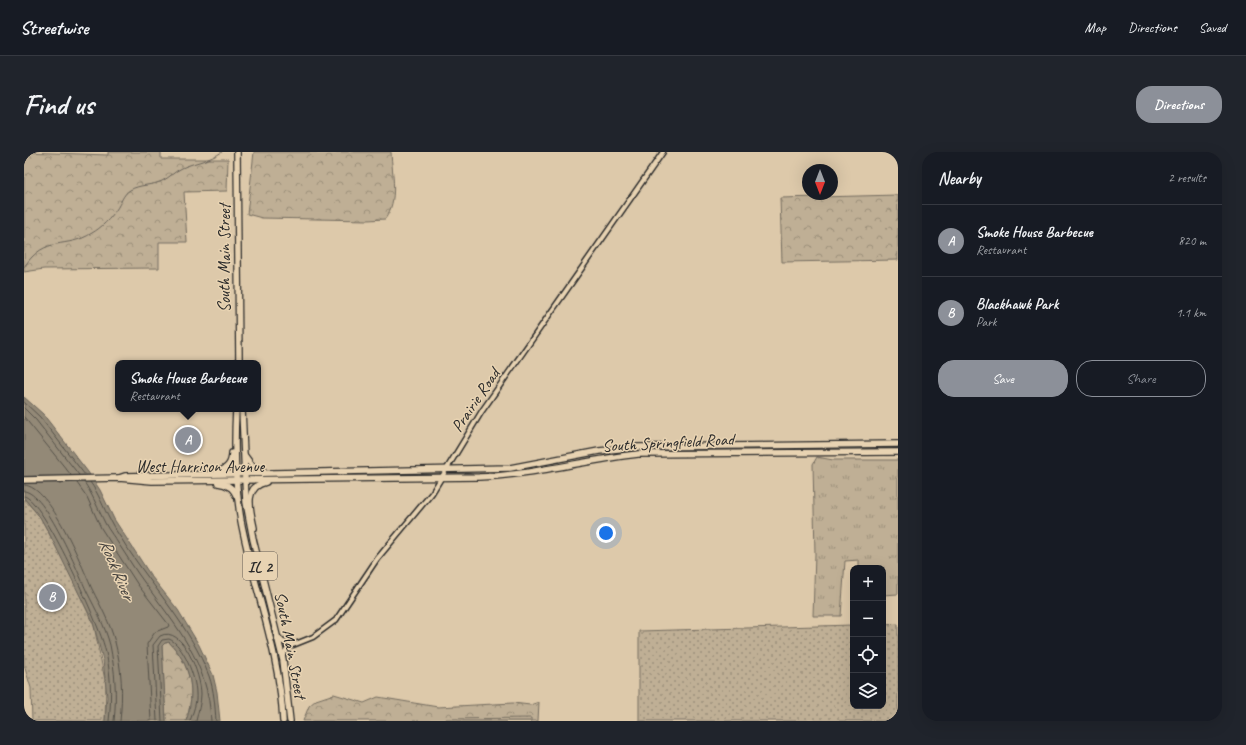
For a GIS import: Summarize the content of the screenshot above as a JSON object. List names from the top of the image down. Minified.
{"streets":{"main road":["South Main Street","South Springfield Road","West Harrison Avenue","IL 2"],"street":["Prairie Road"]},"crossings":[["South Main Street","Prairie Road"],["South Main Street","West Harrison Avenue"],["Prairie Road","South Springfield Road"],["Prairie Road","West Harrison Avenue"],["South Springfield Road","West Harrison Avenue"]],"water":["Rock River"],"north":"bottom","page":{"header":"Streetwise","nav":["Map","Directions","Saved"],"buttons":["Directions",["Save","Share"]],"title":"Find us","heading":["Nearby","2 results"],"list":[{"mark":"A","name":"Smoke House Barbecue","note":"Restaurant","value":"820 m"},{"mark":"B","name":"Blackhawk Park","note":"Park","value":"1.1 km"}],"popup":["Smoke House Barbecue","Restaurant"],"pins":["A","B"],"map_buttons":["+","−"]}}
